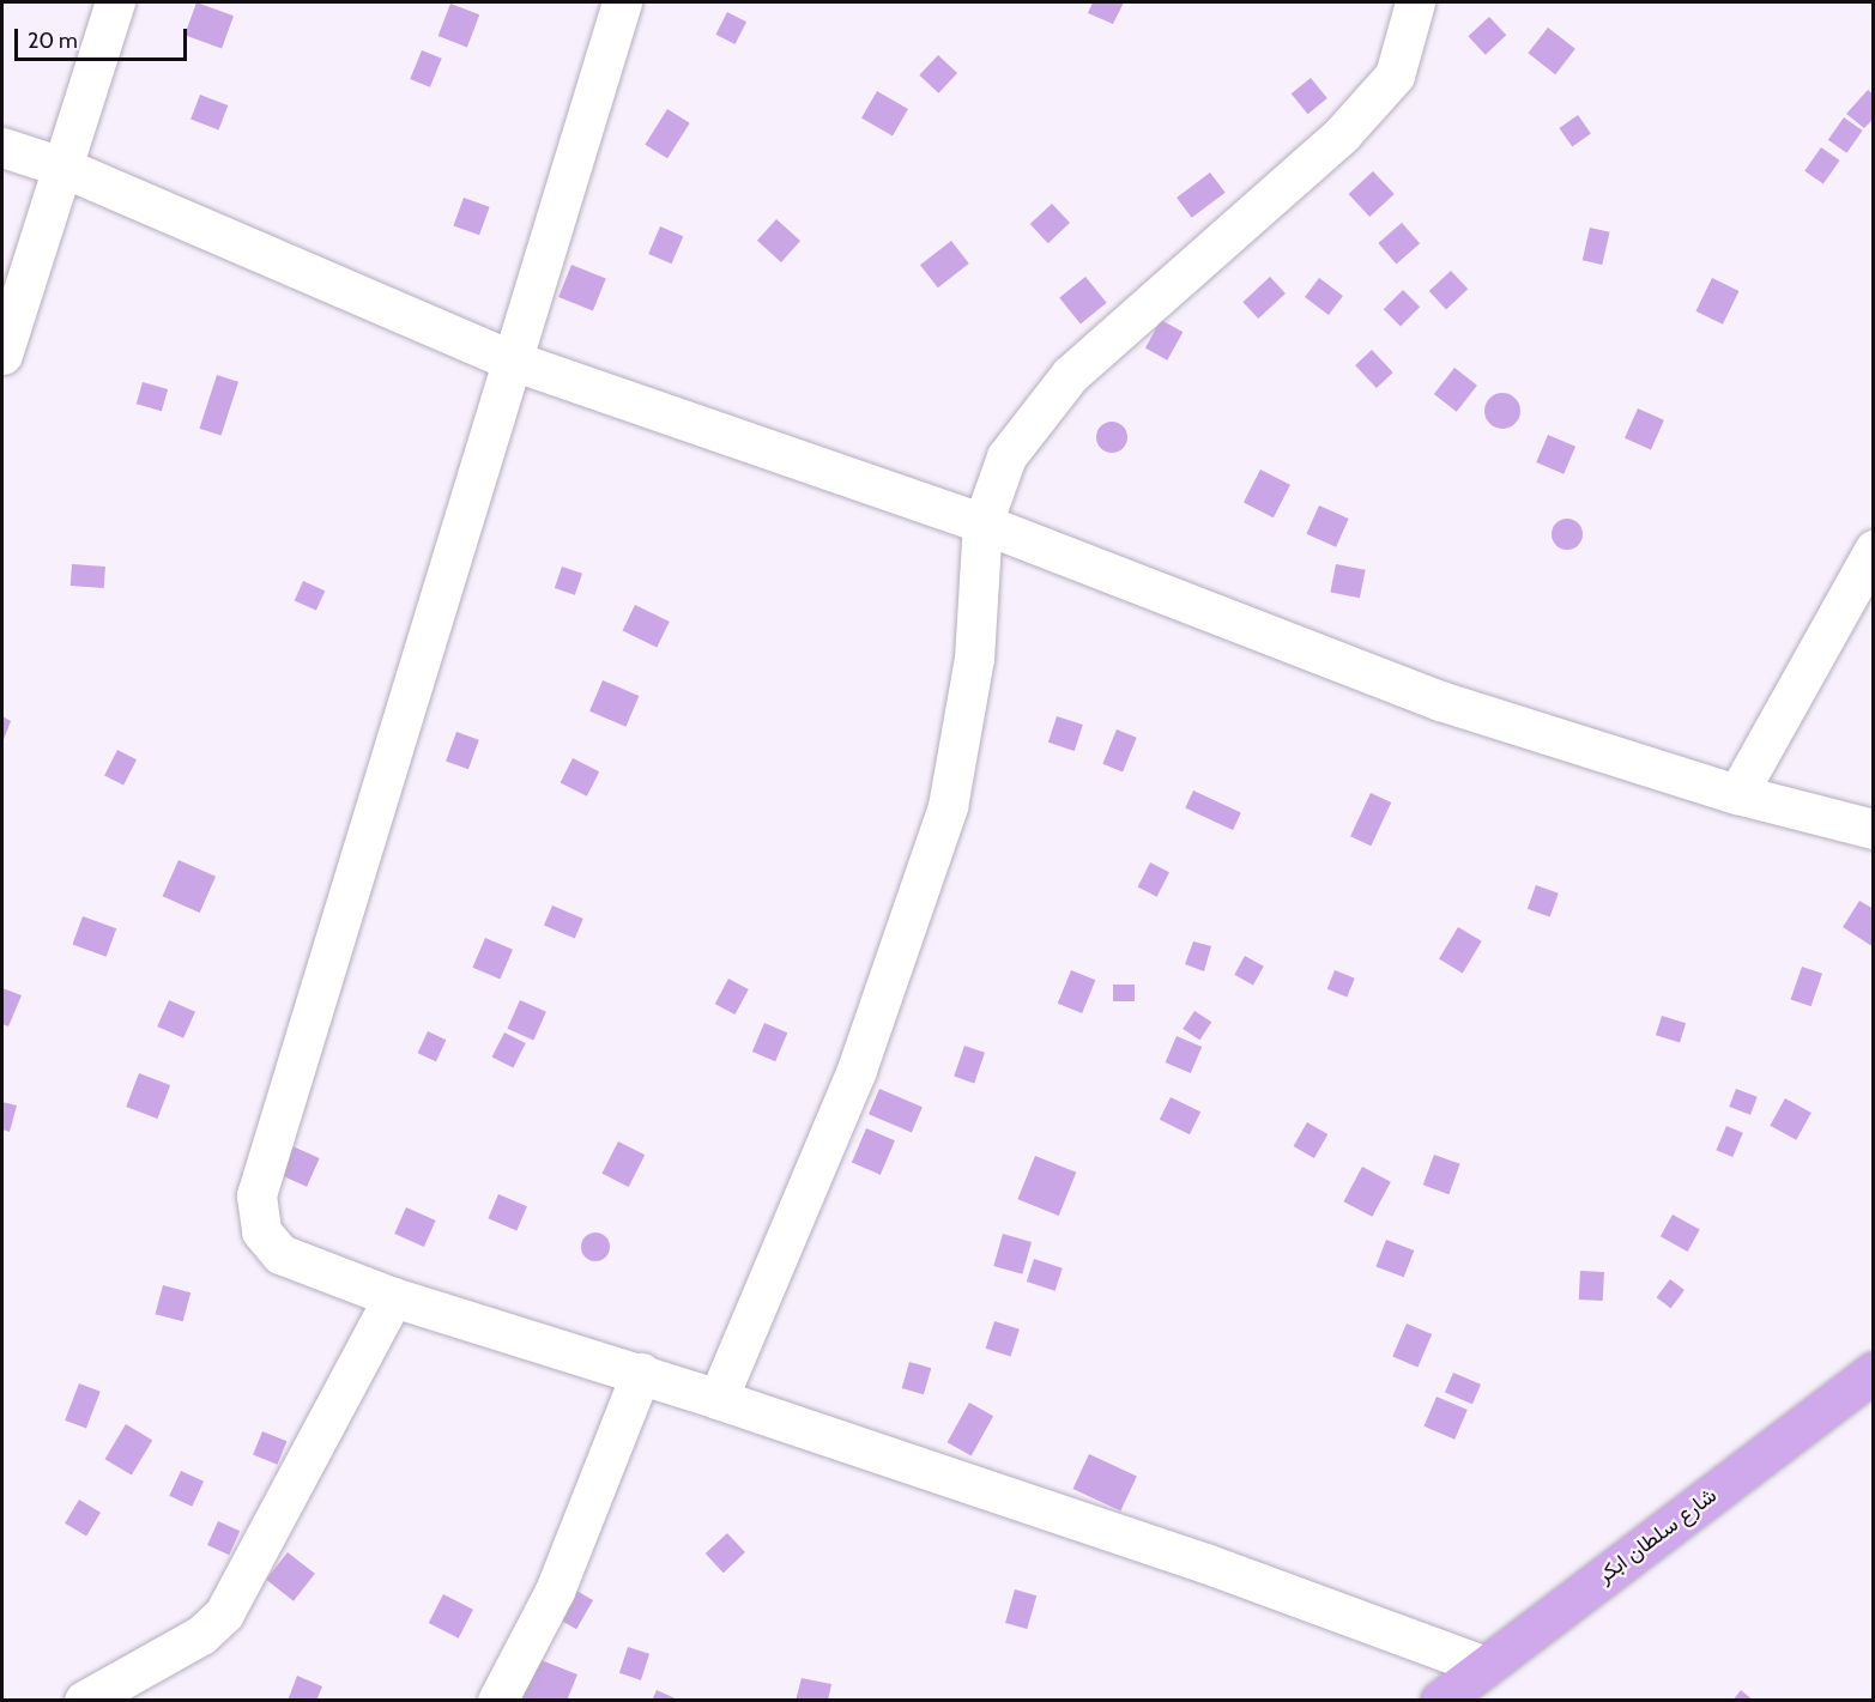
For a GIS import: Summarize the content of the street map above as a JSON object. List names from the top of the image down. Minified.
{"streets":{"highway":["شارع سلطان ابكر"]},"scale_bar":"20 m"}
